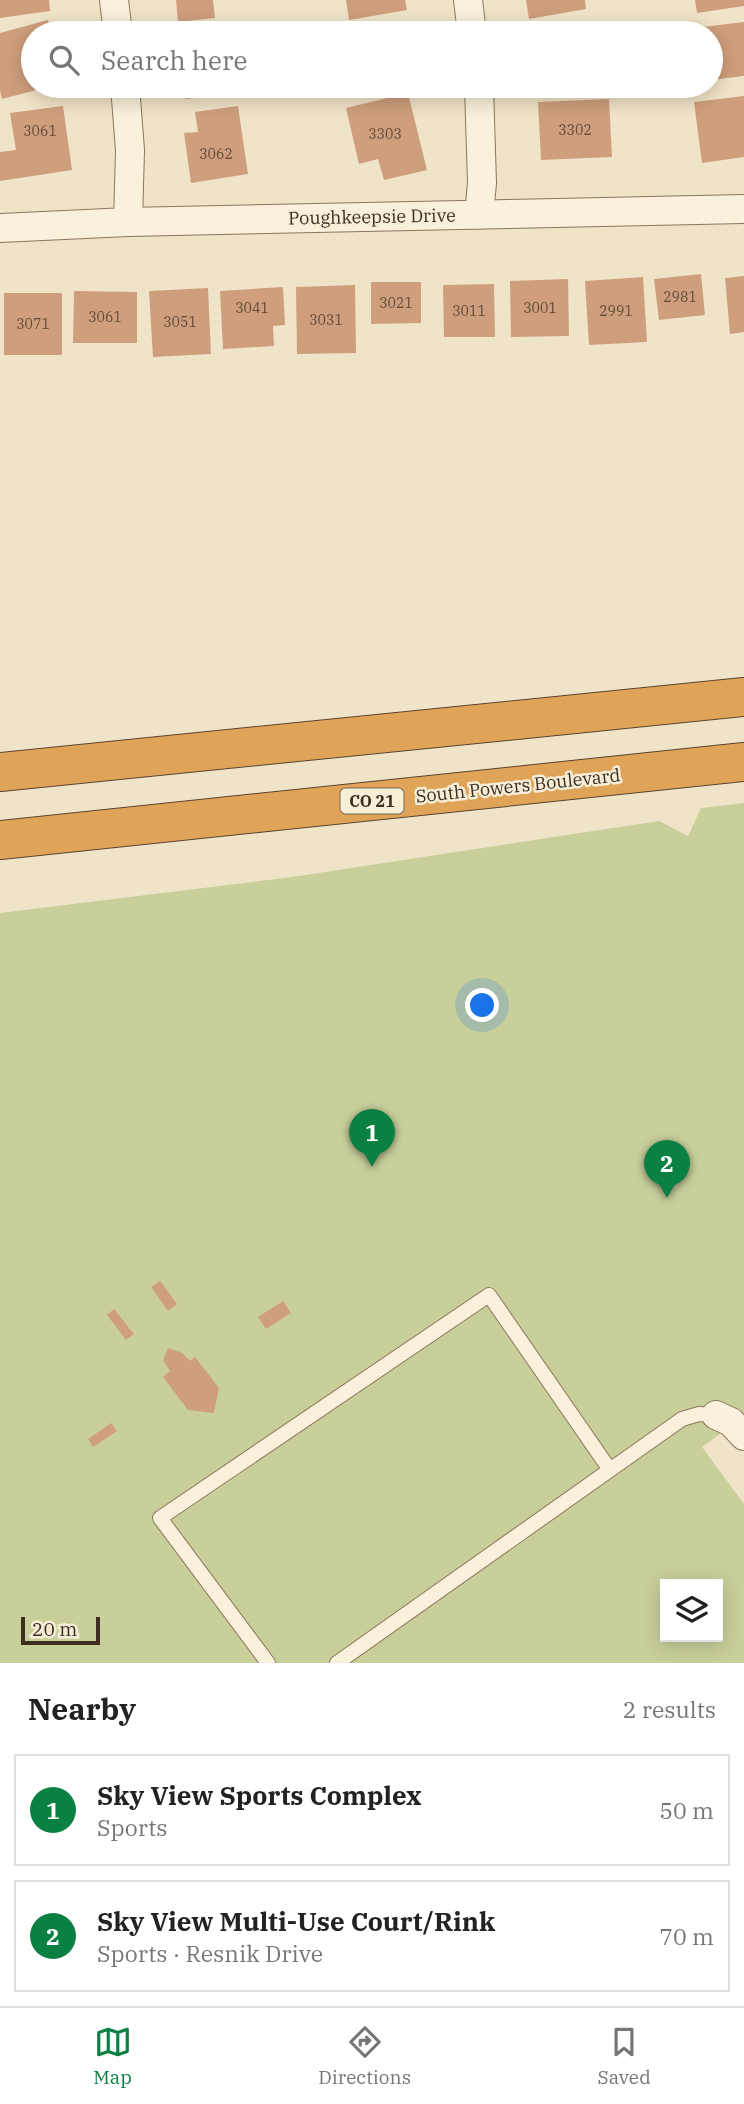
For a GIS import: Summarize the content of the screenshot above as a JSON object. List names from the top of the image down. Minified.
{"streets":{"highway":["South Powers Boulevard","CO 21"],"street":["Poughkeepsie Drive"]},"house_numbers":["3302","3061","3303","3062","2981","3021","3041","3001","3011","2991","3061","3031","3051","3071"],"scale_bar":"20 m","page":{"search":"Search here","pins":["1","2"],"scale":"20 m","heading":["Nearby","2 results"],"list":[{"mark":"1","name":"Sky View Sports Complex","note":"Sports","value":"50 m"},{"mark":"2","name":"Sky View Multi-Use Court/Rink","note":"Sports · Resnik Drive","value":"70 m"}],"nav":["Map","Directions","Saved"]}}
